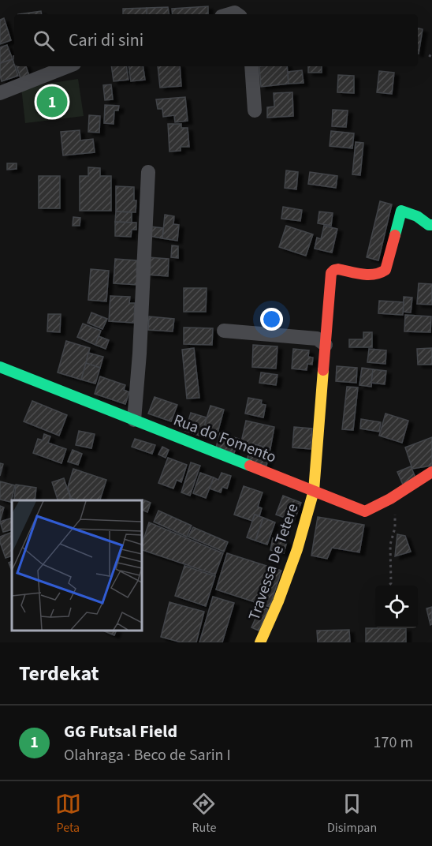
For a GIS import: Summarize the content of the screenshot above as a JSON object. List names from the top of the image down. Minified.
{"streets":{"street":["Rua do Fomento","Travessa De Tetere"]},"crossings":[["Rua do Fomento","Travessa De Tetere"]],"page":{"search":"Cari di sini","pins":"1","heading":"Terdekat","list":[{"mark":"1","name":"GG Futsal Field","note":"Olahraga · Beco de Sarin I","value":"170 m"}],"nav":["Peta","Rute","Disimpan"]}}
